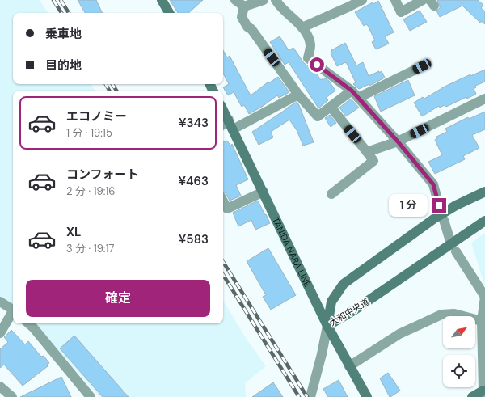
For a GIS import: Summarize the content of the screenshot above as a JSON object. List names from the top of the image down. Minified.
{"streets":{"street":["TANIDA NARA LINE","大和中央道"]},"crossings":[["TANIDA NARA LINE","大和中央道"]],"north":"top right","page":{"banner":["乗車地","目的地"],"list":[{"name":"エコノミー","note":"1 分 · 19:15","value":"¥343"},{"name":"コンフォート","note":"2 分 · 19:16","value":"¥463"},{"name":"XL","note":"3 分 · 19:17","value":"¥583"}],"bubble":"1 分","buttons":"確定"}}
